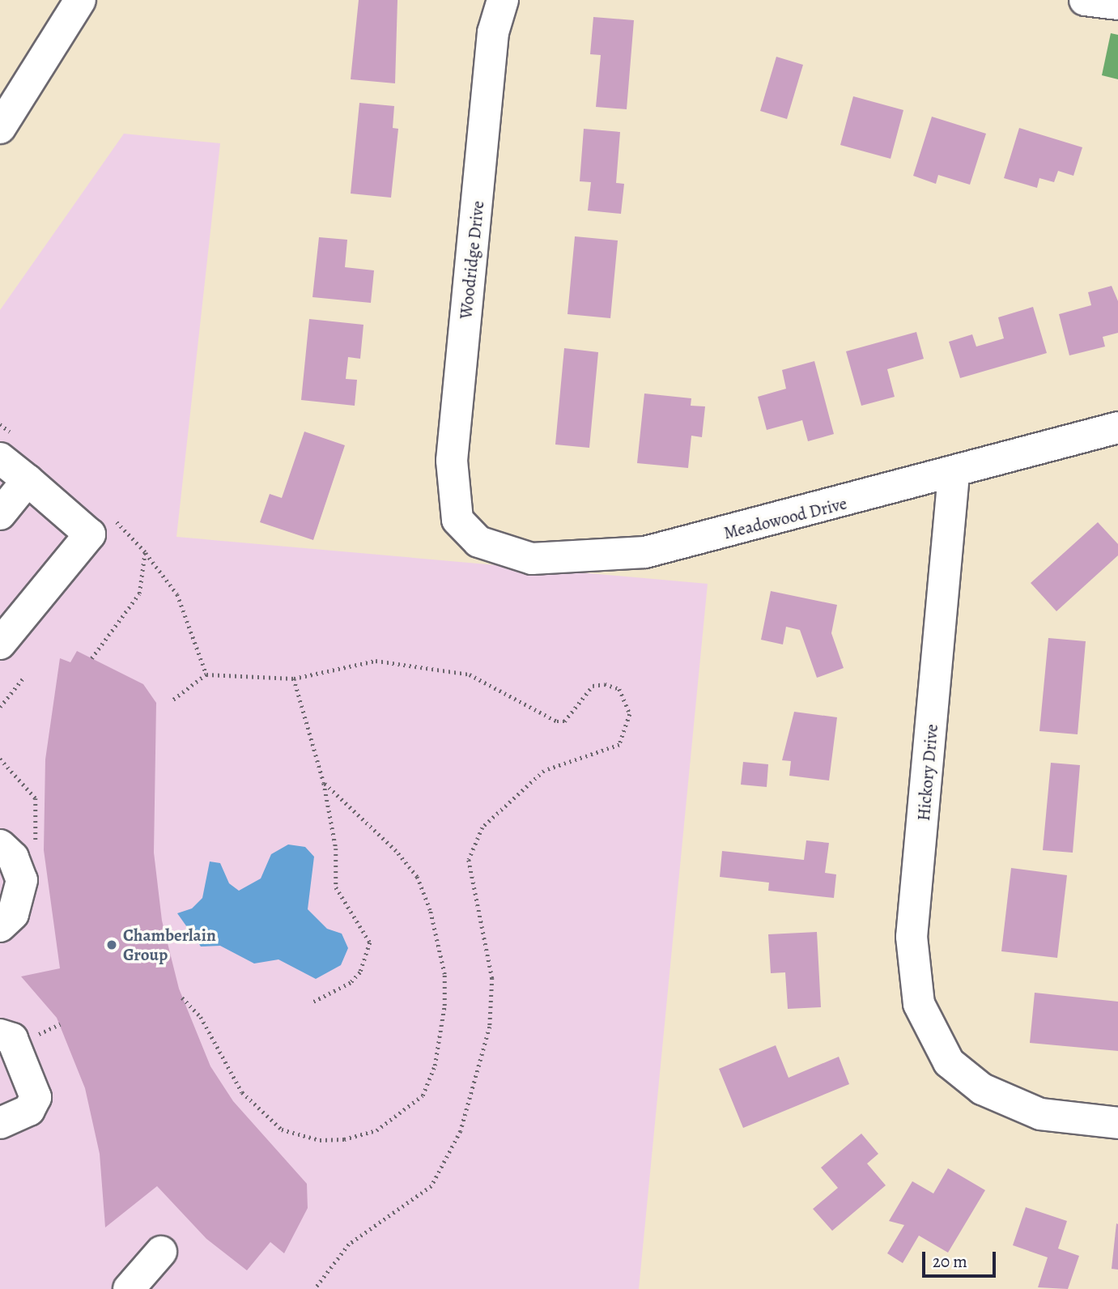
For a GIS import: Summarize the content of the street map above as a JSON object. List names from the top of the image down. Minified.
{"streets":{"main road":["Woodridge Drive","Meadowood Drive","Hickory Drive"]},"crossings":[["Woodridge Drive","Meadowood Drive"],["Meadowood Drive","Hickory Drive"]],"places":["Chamberlain Group"],"scale_bar":"20 m"}
